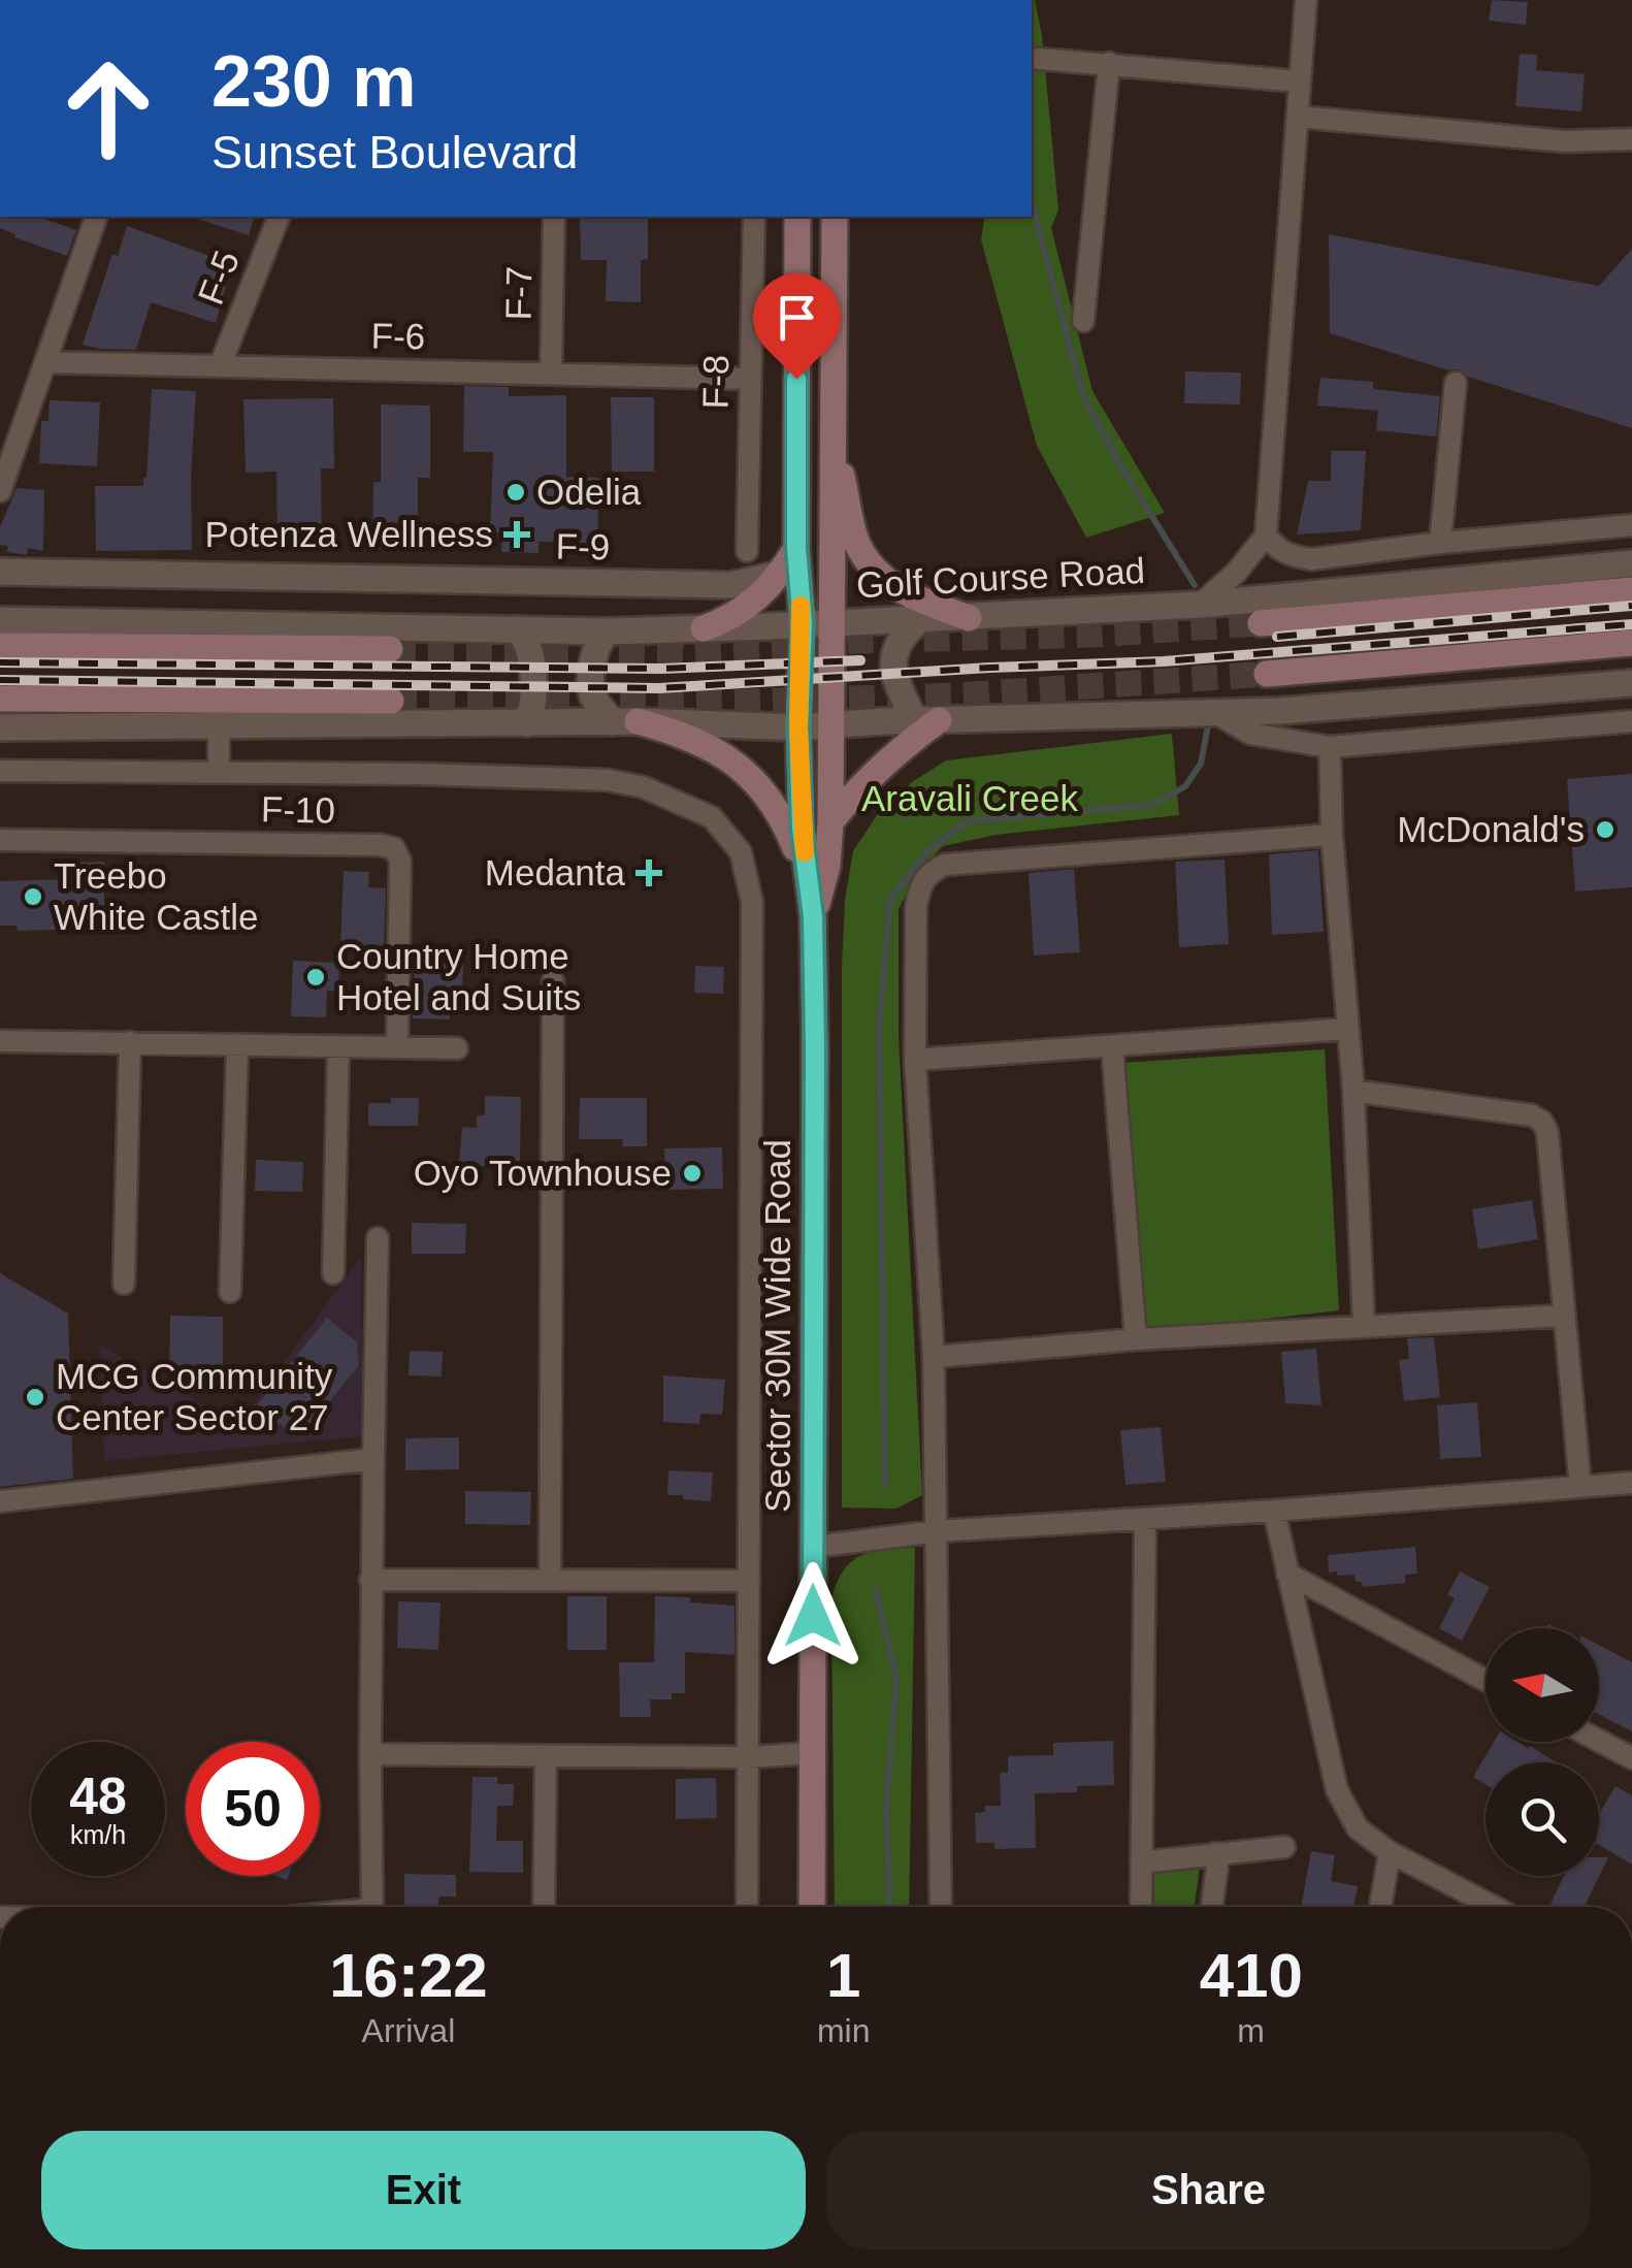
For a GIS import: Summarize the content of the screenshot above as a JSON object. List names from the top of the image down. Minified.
{"streets":{"main road":["Sector 30M Wide Road"],"street":["F-5","F-7","F-6","F-8","F-9","Golf Course Road","F-10"]},"crossings":[["F-5","F-6"],["F-7","F-6"],["F-6","F-8"]],"parks":["Aravali Creek"],"places":{"other":["Odelia","McDonald's","Treebo White Castle","Country Home Hotel and Suits","Oyo Townhouse","MCG Community Center Sector 27"],"health":["Potenza Wellness","Medanta"]},"north":"left","page":{"turn":["230 m","Sunset Boulevard"],"speed":"48 km/h","limit":"50","eta":["16:22","Arrival","1","min","410","m"],"buttons":["Exit","Share"]}}
